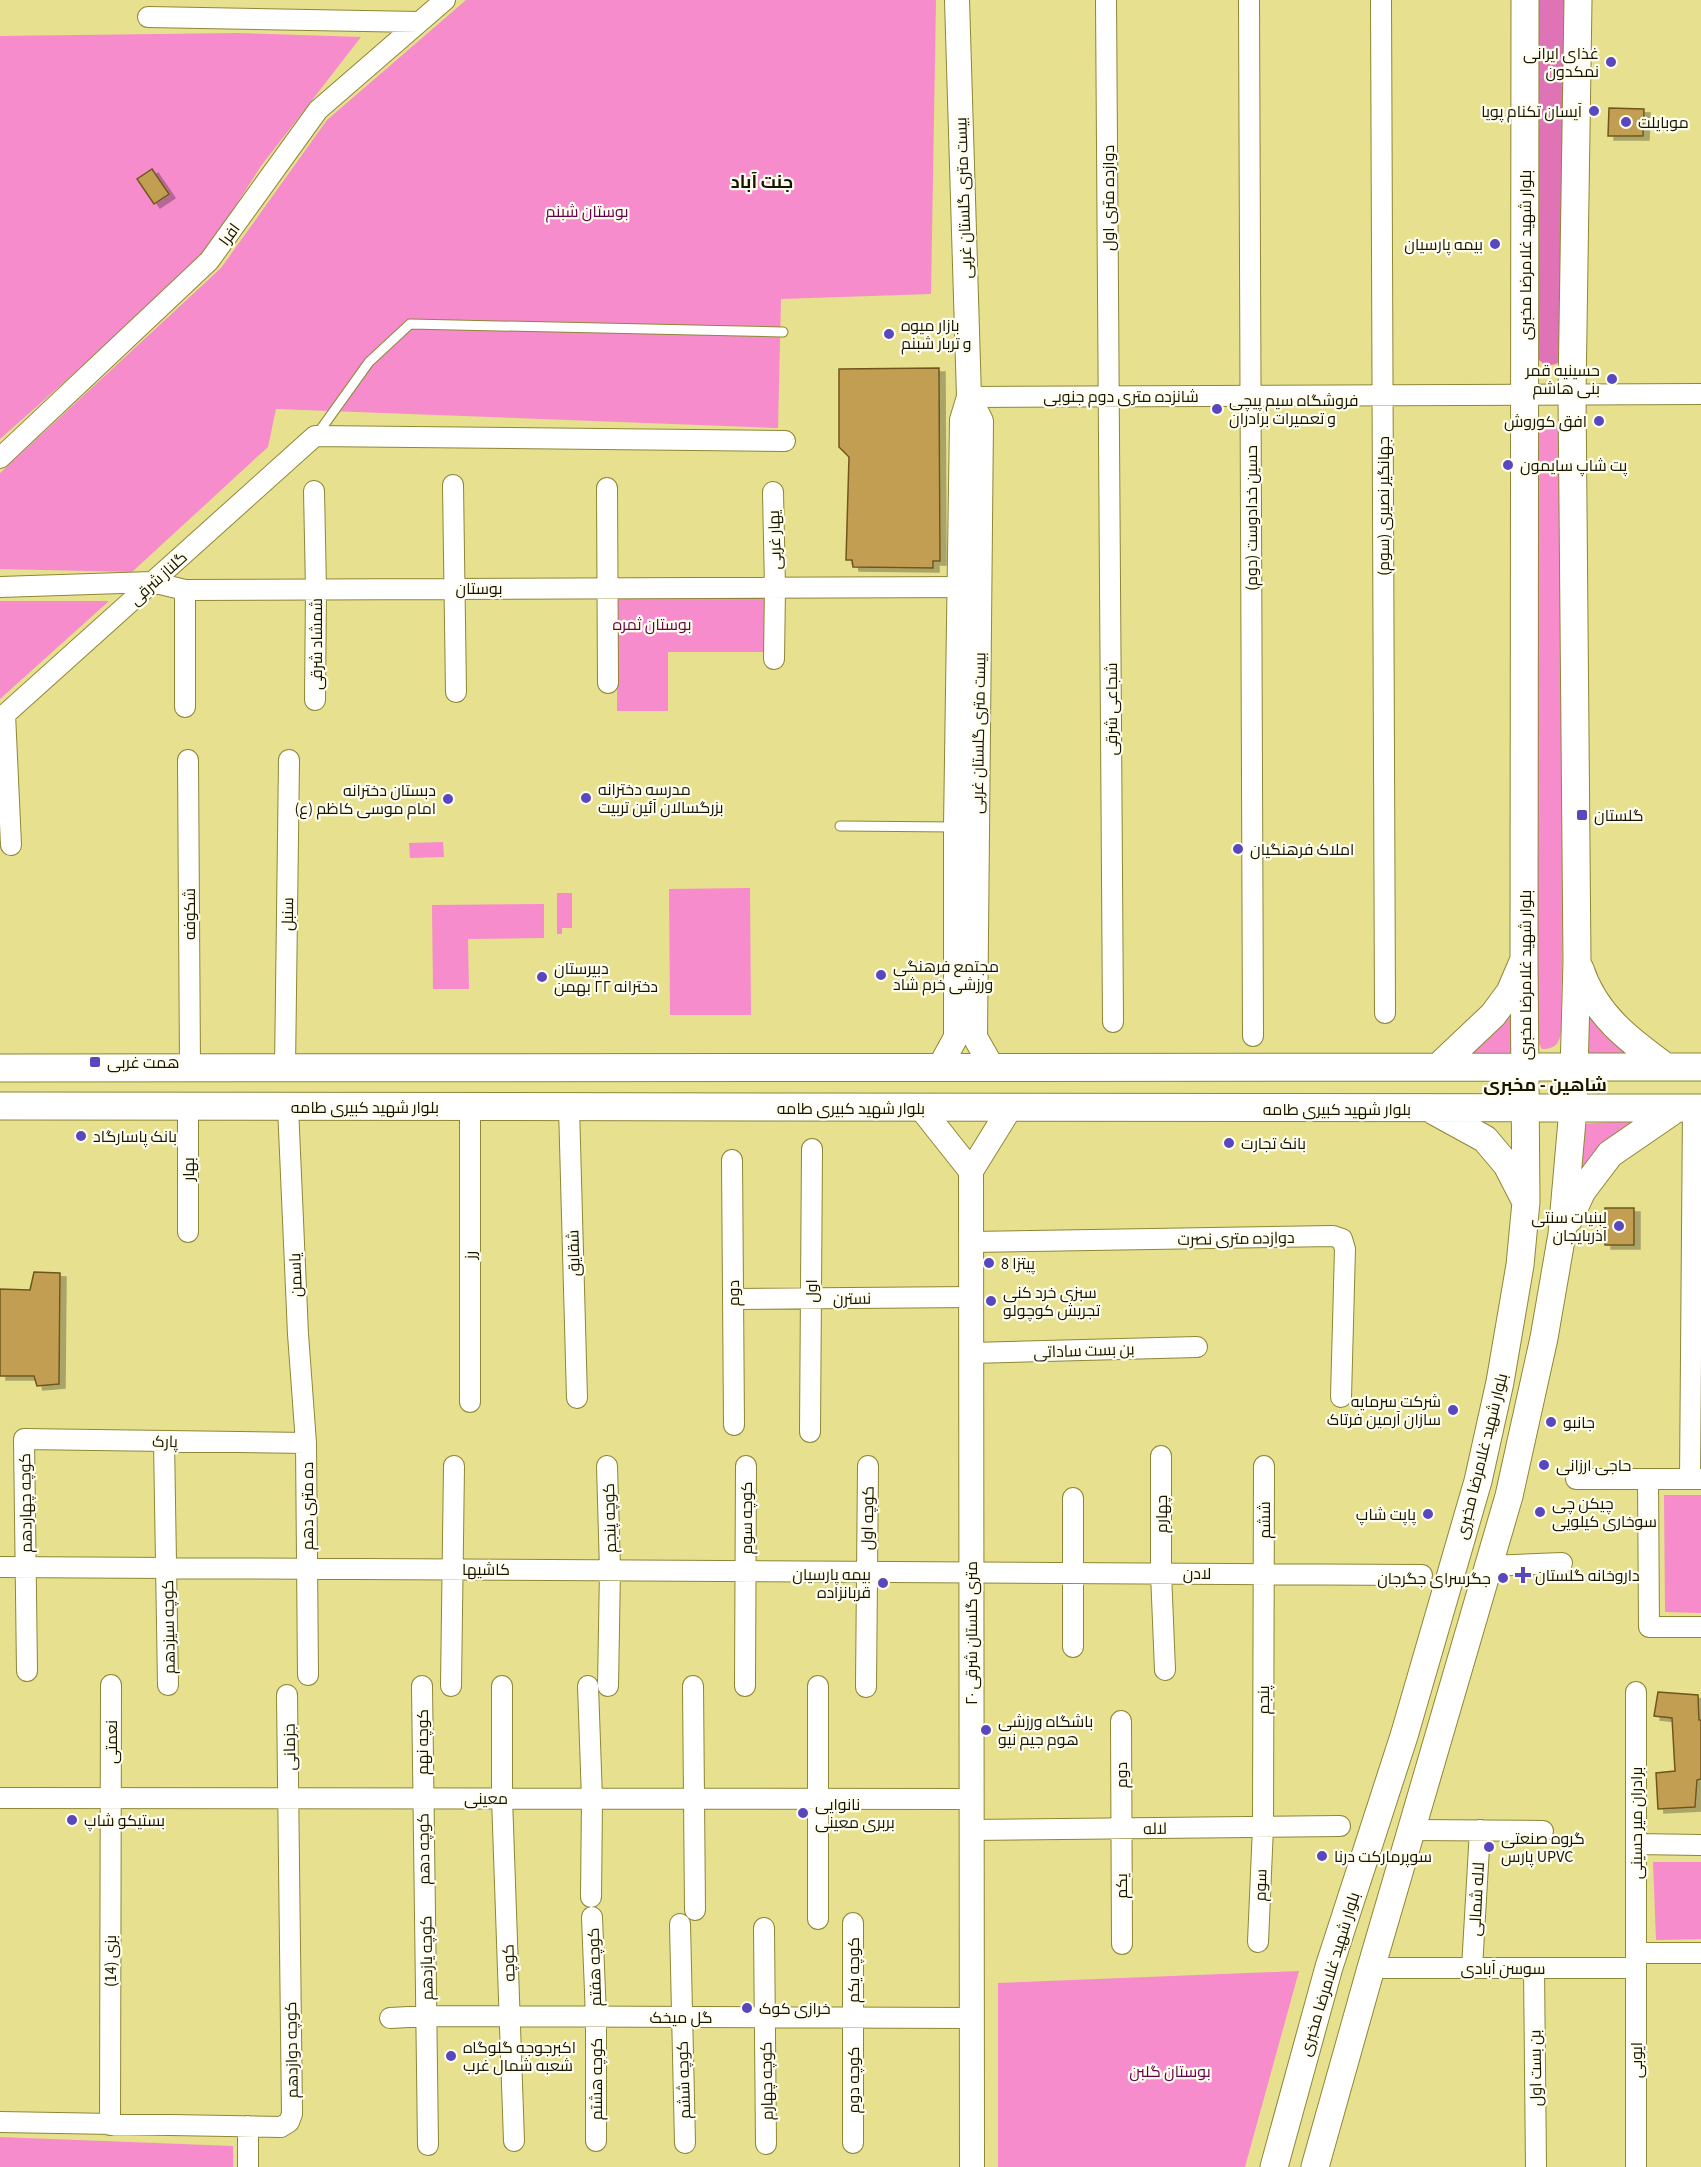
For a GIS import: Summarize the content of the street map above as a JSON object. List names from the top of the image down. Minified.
{"streets":{"main road":["بلوار شهید غلامرضا مخبری","بلوار شهید کبیری طامه"],"street":["بیست متری گلستان غربی","دوازده متری اول","افرا","شانزده متری دوم جنوبی","جهانگیر نصیری (سوم)","حسین خدادوست (دوم)","یهار غربی","گلناز شرقی","بوستان","شمشاد شرقی","شجاعی شرقی","شکوفه","سنبل","بهار","دوازده متری نصرت","شقایق","رز","یاسمن","اول","دوم","نسترن","بن بست ساداتی","پارک","کوچه چهاردهم","ده متری دهم","چهارم","کوچه پنجم","کوچه سوم","کوچه اول","ششم","کاشیها","لادن","کوچه سیزدهم","۲۰ متری گلستان شرقی","پنجم","نعمتی","کوچه نهم","جزمانی","معینی","برادران میر حسینی","لاله","کوچه دهم","سوم","یکم","لاله شمالی","کوچه یازدهم","بزی (14)","کوچه","کوچه هفتم","سوسن آبادی","کوچه یکم","گل میخک","کوچه دوازدهم","ایوبی","بن بست اول","کوچه هشتم","کوچه ششم","کوچه دوم","کوچه چهارم"]},"crossings":[["بیست متری گلستان غربی","شانزده متری دوم جنوبی"],["بیست متری گلستان غربی","بوستان"],["دوازده متری اول","شانزده متری دوم جنوبی"],["دوازده متری اول","شجاعی شرقی"],["بلوار شهید غلامرضا مخبری","شانزده متری دوم جنوبی"],["بلوار شهید غلامرضا مخبری","بلوار شهید کبیری طامه"],["بلوار شهید غلامرضا مخبری","سوسن آبادی"],["شانزده متری دوم جنوبی","جهانگیر نصیری (سوم)"],["شانزده متری دوم جنوبی","حسین خدادوست (دوم)"],["شانزده متری دوم جنوبی","شجاعی شرقی"],["یهار غربی","بوستان"],["گلناز شرقی","بوستان"],["بوستان","شمشاد شرقی"],["بلوار شهید کبیری طامه","بهار"],["بلوار شهید کبیری طامه","شقایق"],["بلوار شهید کبیری طامه","رز"],["بلوار شهید کبیری طامه","یاسمن"],["دوازده متری نصرت","۲۰ متری گلستان شرقی"],["یاسمن","پارک"],["یاسمن","ده متری دهم"],["اول","نسترن"],["دوم","نسترن"],["دوم","لاله"],["دوم","یکم"],["نسترن","۲۰ متری گلستان شرقی"],["بن بست ساداتی","۲۰ متری گلستان شرقی"],["پارک","کوچه چهاردهم"],["پارک","ده متری دهم"],["کوچه چهاردهم","کاشیها"],["ده متری دهم","کاشیها"],["چهارم","لادن"],["کوچه پنجم","کاشیها"],["کوچه سوم","کاشیها"],["کوچه اول","کاشیها"],["ششم","لادن"],["ششم","پنجم"],["کاشیها","لادن"],["کاشیها","کوچه سیزدهم"],["کاشیها","۲۰ متری گلستان شرقی"],["لادن","۲۰ متری گلستان شرقی"],["لادن","پنجم"],["۲۰ متری گلستان شرقی","معینی"],["۲۰ متری گلستان شرقی","لاله"],["۲۰ متری گلستان شرقی","گل میخک"],["پنجم","لاله"],["پنجم","سوم"],["نعمتی","معینی"],["نعمتی","بزی (14)"],["کوچه نهم","معینی"],["کوچه نهم","کوچه دهم"],["جزمانی","معینی"],["جزمانی","کوچه دوازدهم"],["معینی","کوچه دهم"],["معینی","بزی (14)"],["معینی","کوچه"],["معینی","کوچه دوازدهم"],["برادران میر حسینی","سوسن آبادی"],["برادران میر حسینی","ایوبی"],["لاله","سوم"],["لاله","یکم"],["کوچه دهم","کوچه یازدهم"],["لاله شمالی","سوسن آبادی"],["کوچه یازدهم","گل میخک"],["بزی (14)","کوچه دوازدهم"],["کوچه","گل میخک"],["کوچه هفتم","گل میخک"],["کوچه هفتم","کوچه هشتم"],["سوسن آبادی","ایوبی"],["سوسن آبادی","بن بست اول"],["کوچه یکم","گل میخک"],["کوچه یکم","کوچه دوم"],["گل میخک","کوچه هشتم"],["گل میخک","کوچه ششم"],["گل میخک","کوچه دوم"],["گل میخک","کوچه چهارم"]],"districts":["جنت آباد","شاهین - مخبری"],"parks":["بوستان شبنم","بوستان ثمره","بوستان گلبن"],"places":{"other":["غذای ایرانی نمکدون","آیسان تکنام پویا","موبایلت","بیمه پارسیان","بازار میوه و تربار شبنم","حسینیه قمر بنی هاشم","فروشگاه سیم پیچی و تعمیرات برادران","افق کوروش","پت شاپ سایمون","مدرسه دخترانه بزرگسالان آئین تربیت","دبستان دخترانه امام موسی کاظم (ع)","املاک فرهنگیان","مجتمع فرهنگی ورزشی خرم شاد","دبیرستان دخترانه ۲۲ بهمن","بانک پاسارگاد","بانک تجارت","لبنیات سنتی آذربایجان","پیتزا 8","سبزی خرد کنی تجریش کوچولو","شرکت سرمایه سازان آرمین فرتاک","جانبو","حاجی ارزانی","چیکن چی سوخاری کیلویی","پاپت شاپ","جگرسرای جگرجان","بیمه پارسیان قربانزاده","باشگاه ورزشی هوم جیم نیو","نانوایی بربری معینی","بستیکو شاپ","گروه صنعتی پارس UPVC","سوپرمارکت درنا","خرازی کوک","اکبرجوجه گلوگاه شعبه شمال غرب"],"transit":["گلستان","همت غربی"],"health":["داروخانه گلستان"]}}
